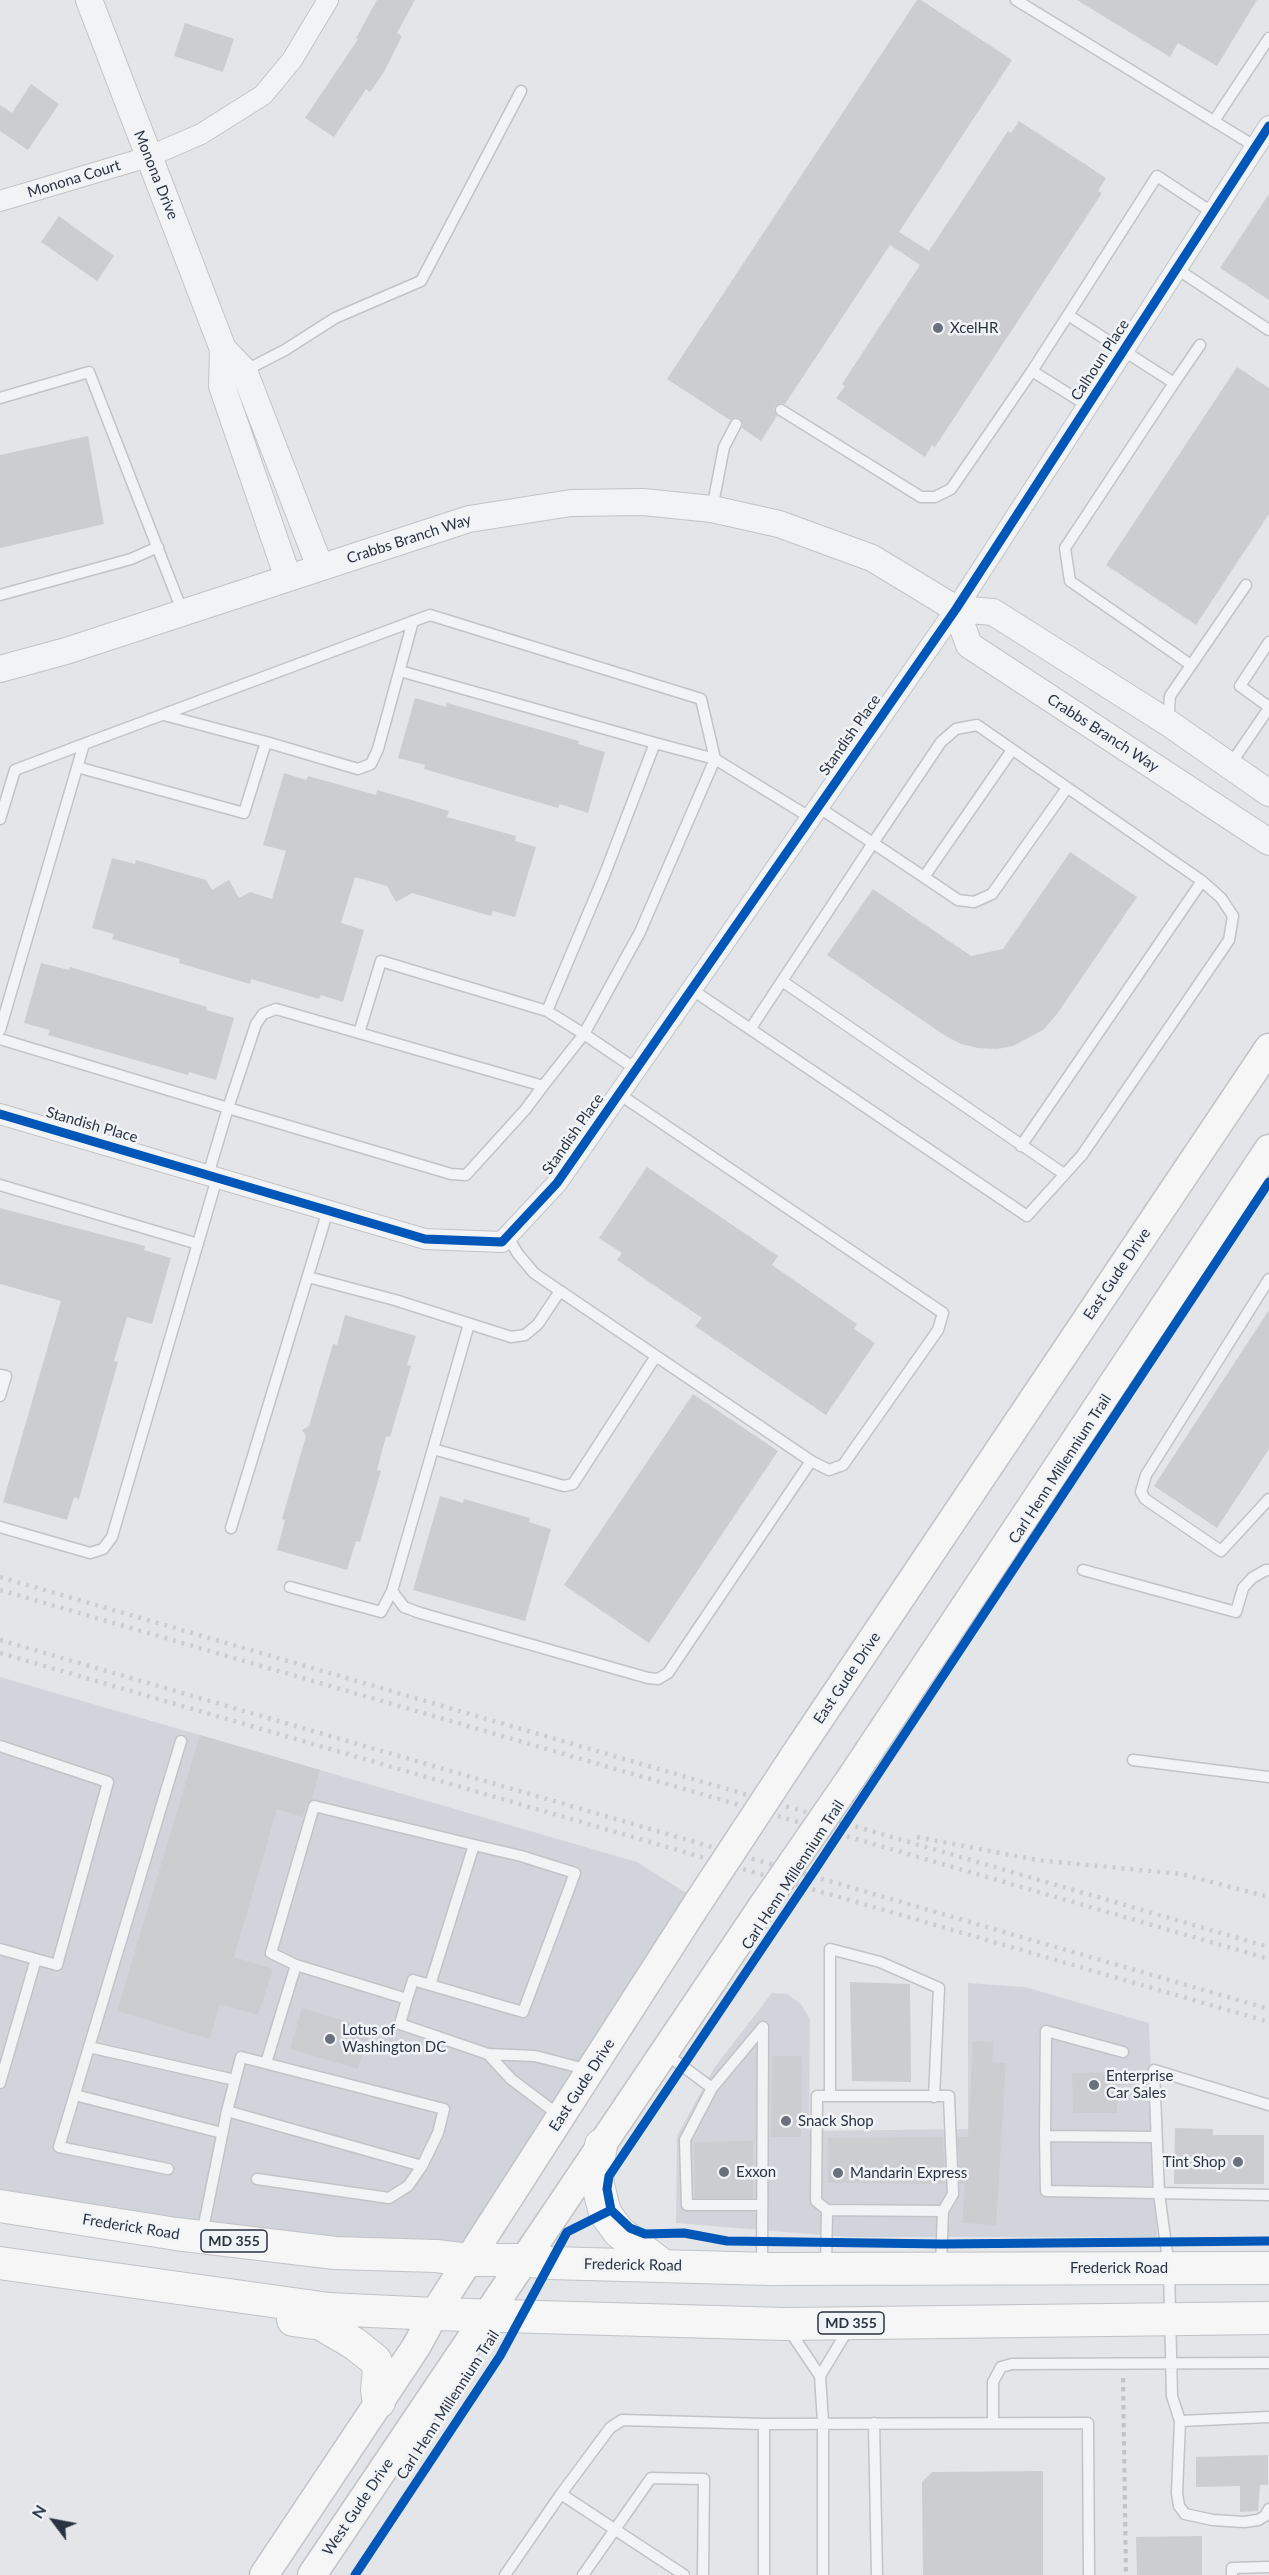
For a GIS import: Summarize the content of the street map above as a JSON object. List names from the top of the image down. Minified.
{"streets":{"main road":["East Gude Drive","Frederick Road","MD 355","West Gude Drive"],"street":["Monona Drive","Monona Court","Calhoun Place","Crabbs Branch Way","Standish Place"],"cycle path":["Carl Henn Millennium Trail"]},"crossings":[["Monona Drive","Monona Court"],["Monona Drive","Crabbs Branch Way"],["Calhoun Place","Crabbs Branch Way"],["Calhoun Place","Standish Place"],["Crabbs Branch Way","Standish Place"],["East Gude Drive","Frederick Road"],["East Gude Drive","MD 355"],["Frederick Road","West Gude Drive"],["MD 355","West Gude Drive"]],"places":["XcelHR","Lotus of Washington DC","Enterprise Car Sales","Snack Shop","Tint Shop","Exxon","Mandarin Express"],"north":"top left"}
